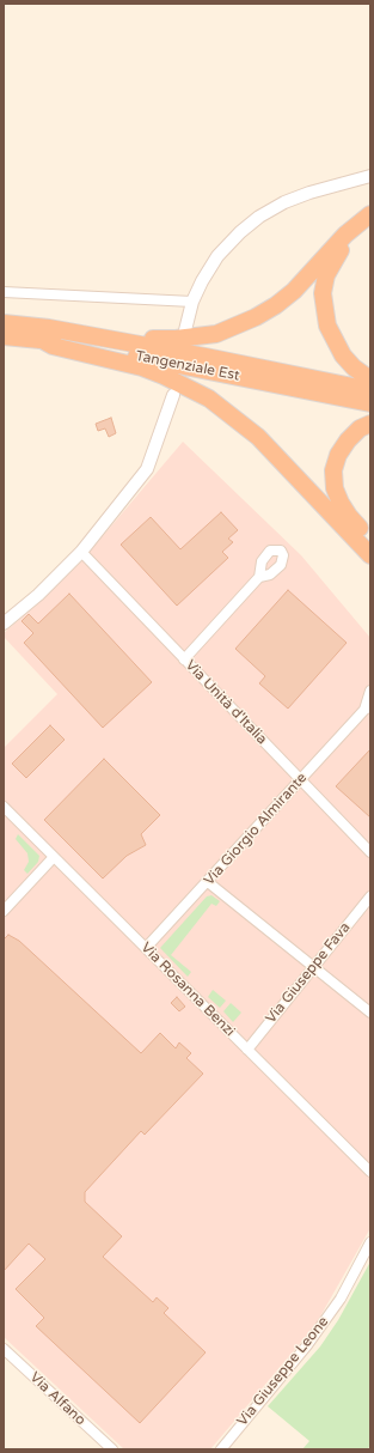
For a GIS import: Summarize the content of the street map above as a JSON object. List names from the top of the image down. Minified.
{"streets":{"highway":["Tangenziale Est"],"street":["Via Unità d'Italia","Via Giorgio Almirante","Via Giuseppe Fava","Via Rosanna Benzi","Via Giuseppe Leone","Via Alfano"]},"crossings":[["Via Unità d'Italia","Via Giorgio Almirante"],["Via Giorgio Almirante","Via Rosanna Benzi"],["Via Giuseppe Fava","Via Rosanna Benzi"]]}
